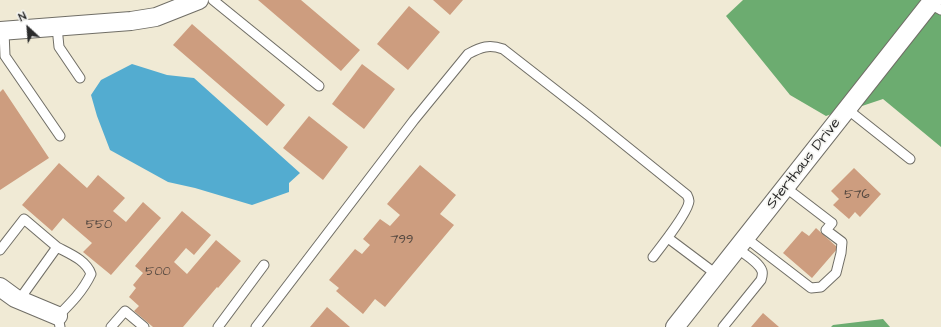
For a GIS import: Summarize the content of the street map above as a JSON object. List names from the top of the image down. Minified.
{"streets":{"street":["Sterthaus Drive"]},"house_numbers":["576","550","799","500"],"north":"top left"}
